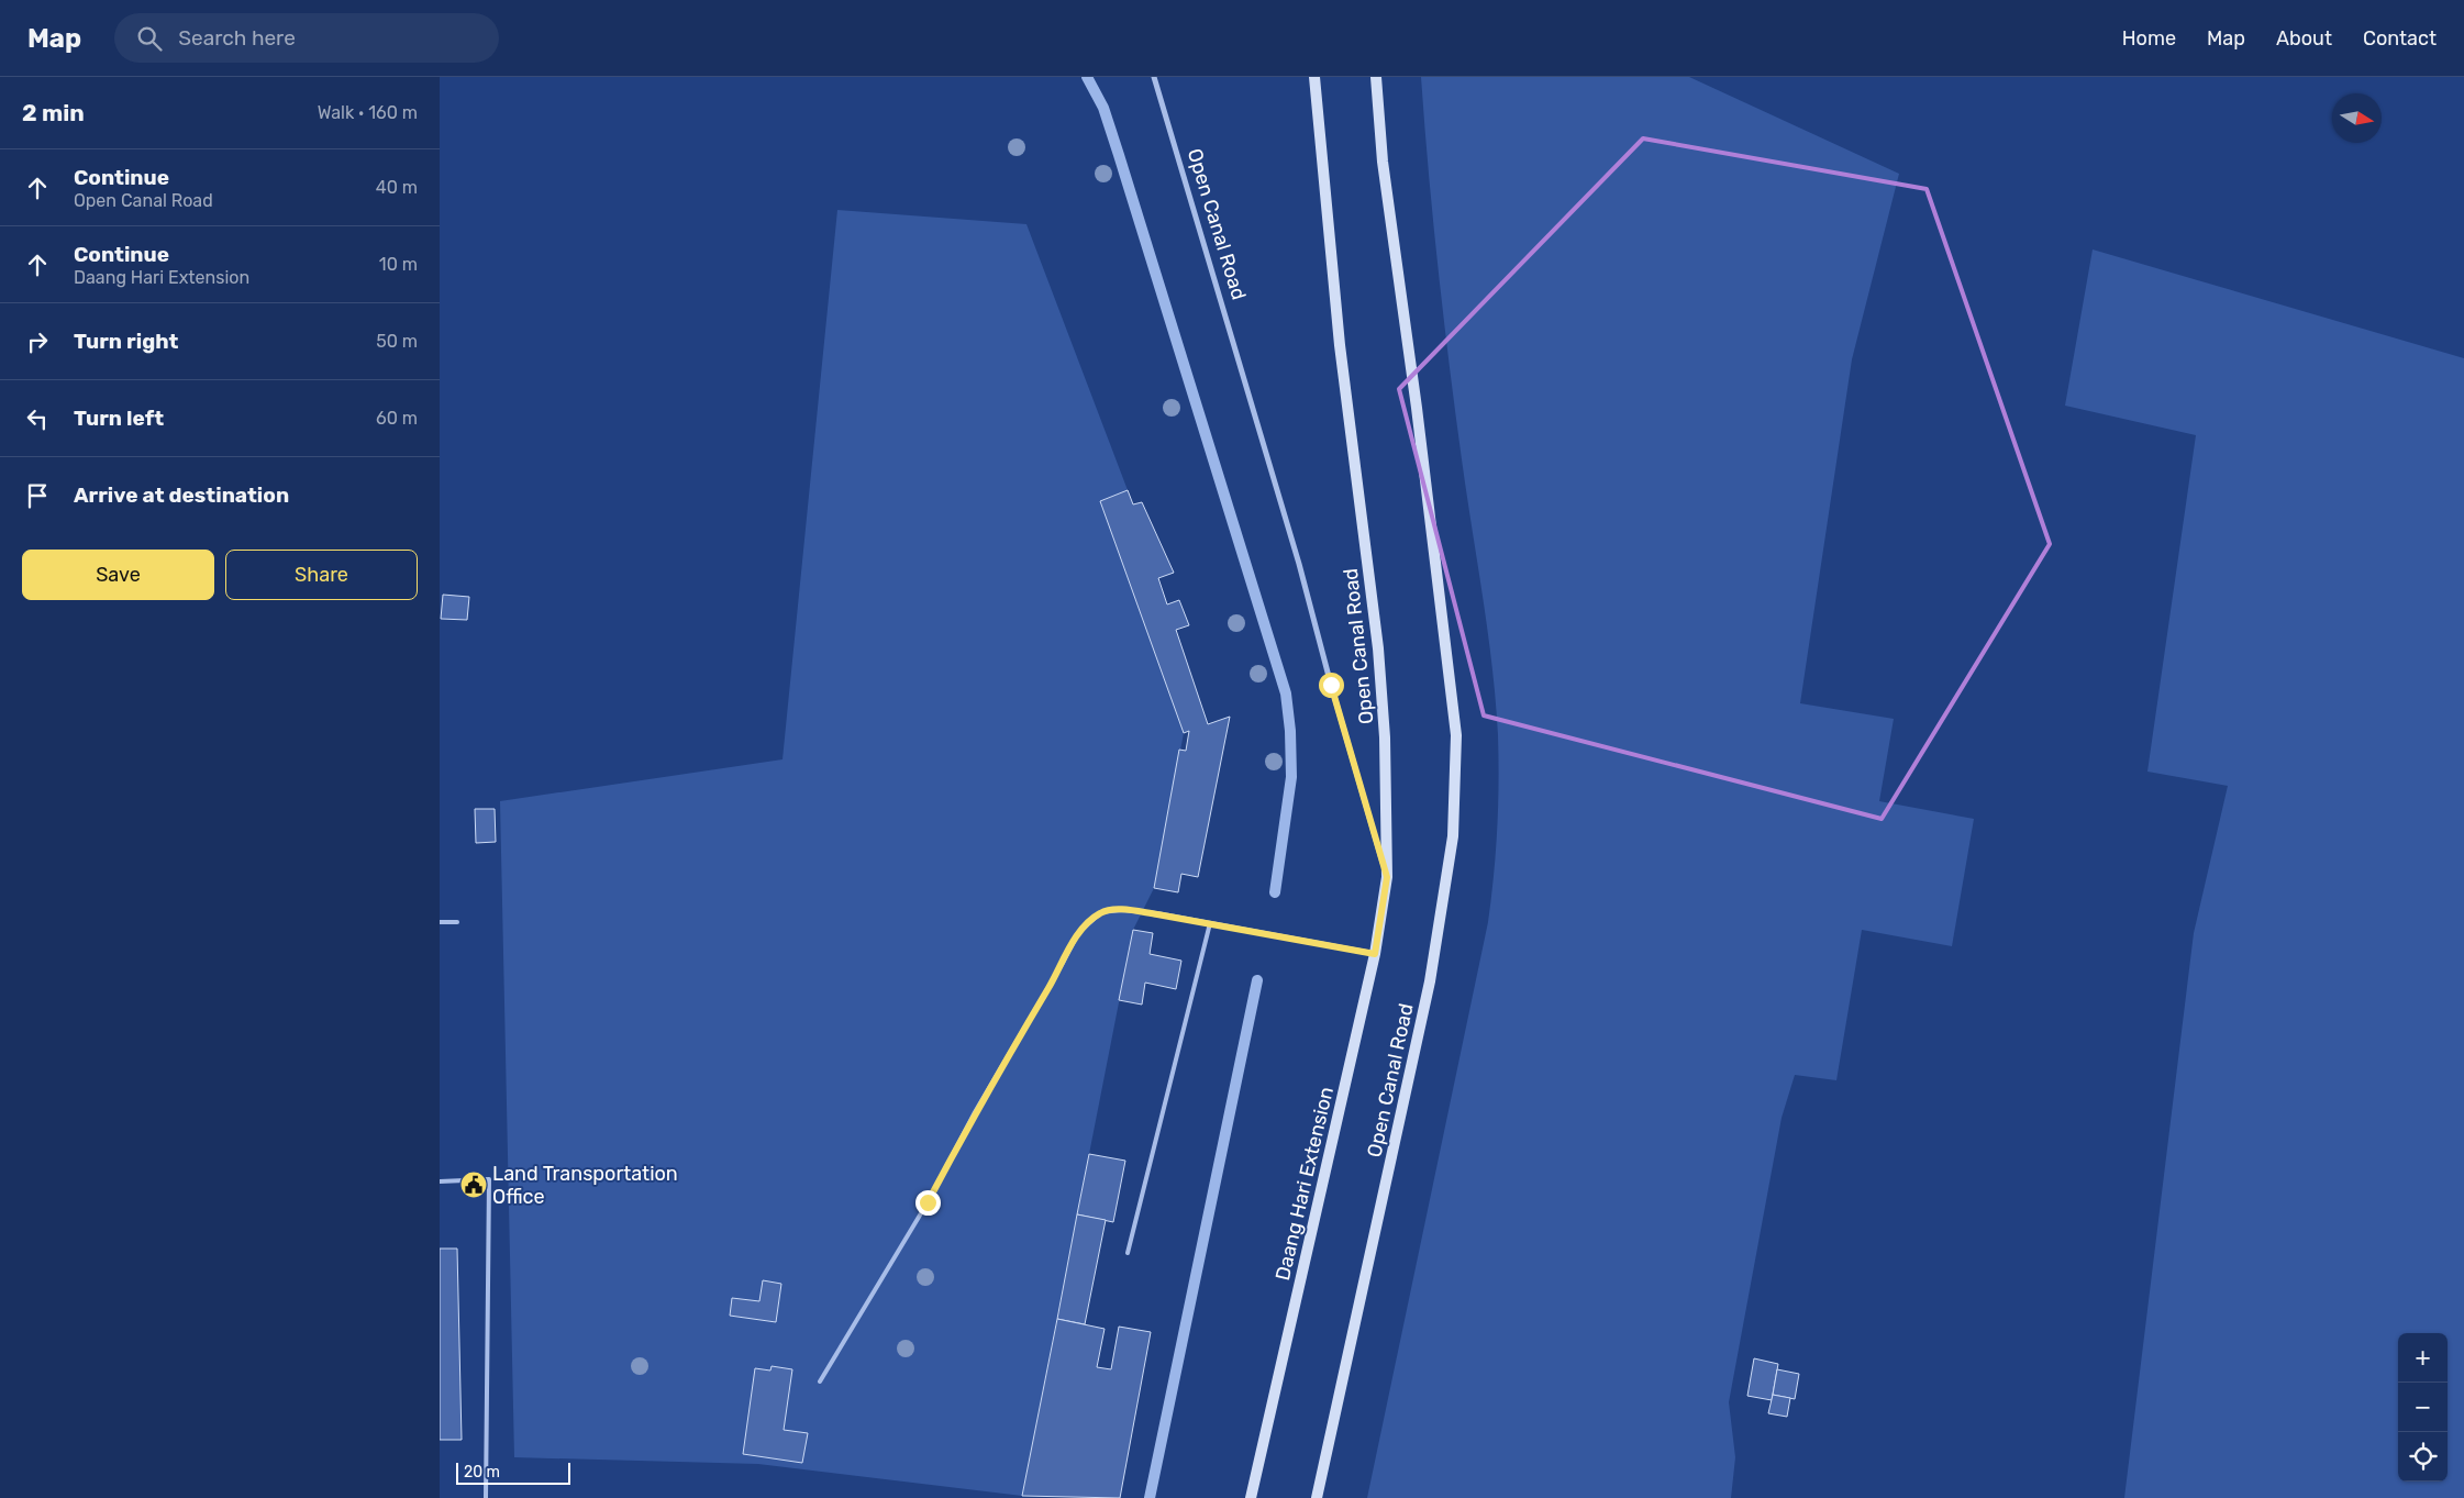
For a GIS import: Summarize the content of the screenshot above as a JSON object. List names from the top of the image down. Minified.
{"streets":{"main road":["Open Canal Road","Daang Hari Extension"]},"crossings":[["Open Canal Road","Daang Hari Extension"]],"places":{"public building":["Land Transportation Office"]},"scale_bar":"20 m","north":"right","page":{"header":"Map","search":"Search here","nav":["Home","Map","About","Contact"],"heading":["2 min","Walk · 160 m"],"list":[["Continue","Open Canal Road","40 m"],["Continue","Daang Hari Extension","10 m"],["Turn right","50 m"],["Turn left","60 m"],"Arrive at destination"],"buttons":["Save","Share"],"map_buttons":["+","−"],"scale":"20 m"}}
